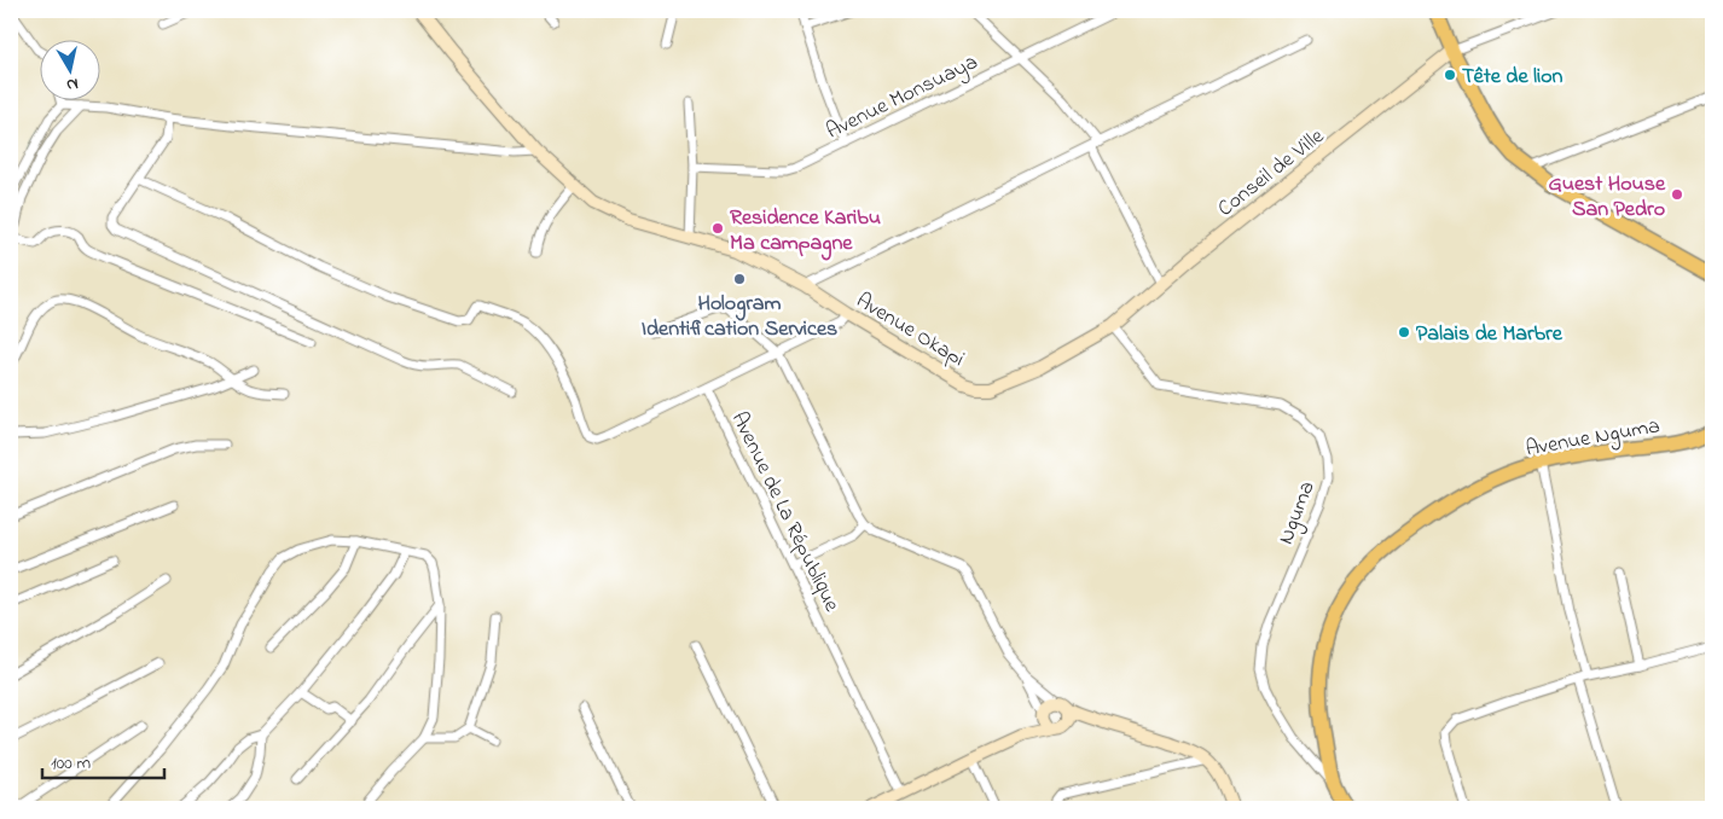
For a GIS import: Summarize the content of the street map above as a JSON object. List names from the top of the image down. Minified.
{"streets":{"main road":["Avenue Nguma"],"street":["Avenue Monsuaya","Conseil de Ville","Avenue Okapi","Avenue de La République","Nguma"]},"crossings":[["Conseil de Ville","Avenue Okapi"],["Conseil de Ville","Nguma"],["Avenue Okapi","Nguma"],["Avenue Nguma","Nguma"]],"places":["Tête de lion","Guest House San Pedro","Residence Karibu Ma campagne","Hologram Identification Services","Palais de Marbre"],"scale_bar":"100 m","north":"bottom"}
